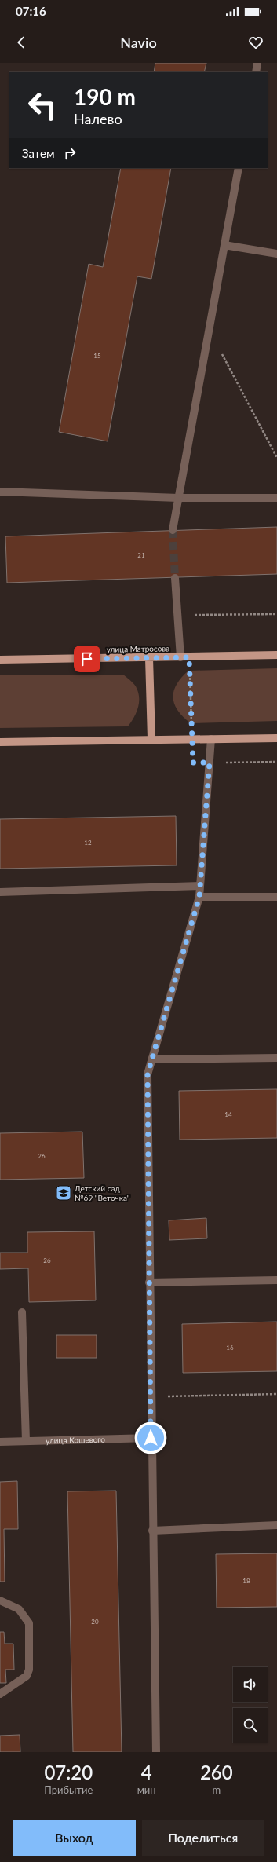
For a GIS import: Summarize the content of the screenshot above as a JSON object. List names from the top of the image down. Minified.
{"streets":{"main road":["улица Матросова"],"street":["улица Кошевого"]},"places":{"school or university":["Детский сад №69 \"Веточка\""]},"house_numbers":["15","21","12","14","26","26","16","18","20"],"page":{"status":"07:16","header":"Navio","turn":["190 m","Налево"],"then":"Затем","eta":["07:20","Прибытие","4","мин","260","m"],"buttons":["Выход","Поделиться"]}}
